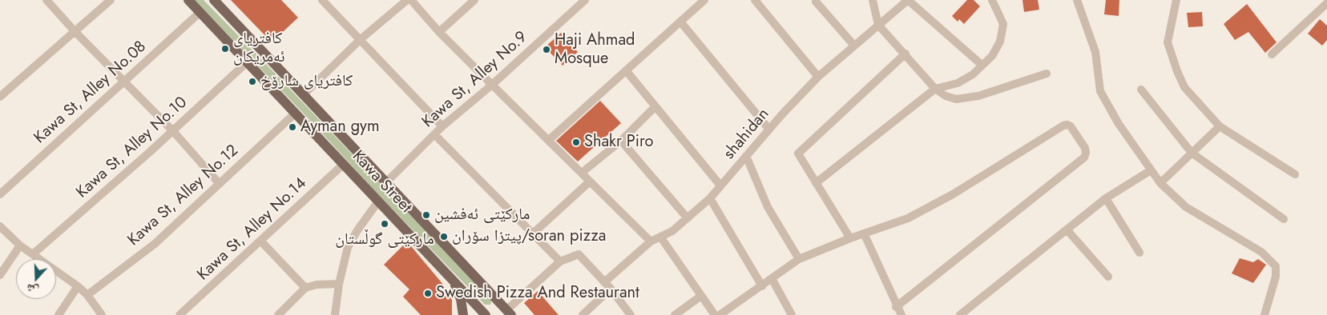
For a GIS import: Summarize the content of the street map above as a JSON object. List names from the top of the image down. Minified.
{"streets":{"main road":["Kawa Street"],"street":["Kawa St, Alley No.9","Kawa St, Alley No.08","shahidan","Kawa St, Alley No.10","Kawa St, Alley No.12","Kawa St, Alley No.14"]},"crossings":[["Kawa St, Alley No.9","Kawa Street"],["Kawa St, Alley No.08","Kawa Street"],["Kawa St, Alley No.10","Kawa Street"],["Kawa Street","Kawa St, Alley No.12"],["Kawa Street","Kawa St, Alley No.14"]],"places":["کافتریای ئەمریکان","Haji Ahmad Mosque","کافتریای شارۆخ","Ayman gym","Shakr Piro","مارکێتی ئەفشین","مارکێتی گوڵستان","پیتزا سۆران/soran pizza","Swedish Pizza And Restaurant"],"north":"bottom"}
